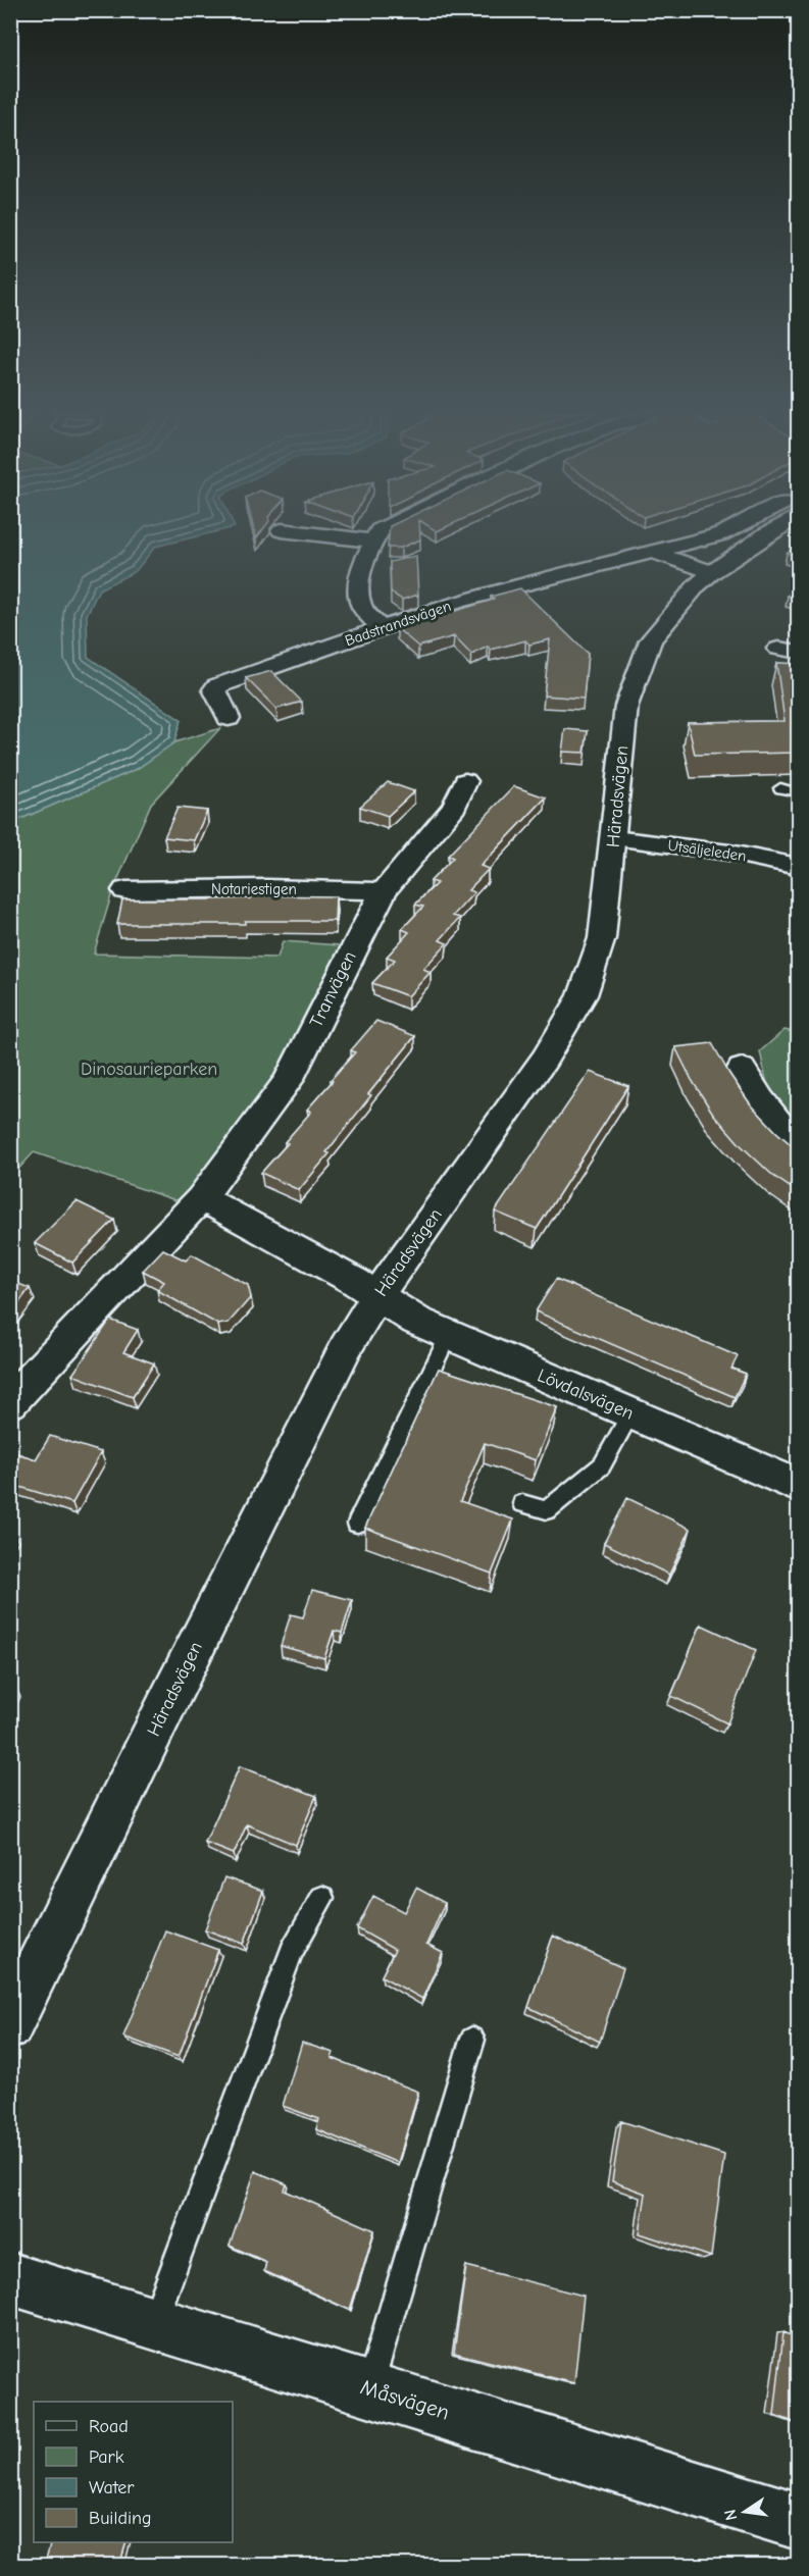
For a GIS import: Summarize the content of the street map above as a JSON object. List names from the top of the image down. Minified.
{"streets":{"street":["Badstrandsvägen","Häradsvägen","Utsäljeleden","Notariestigen","Tranvägen","Lövdalsvägen","Måsvägen"]},"crossings":[["Häradsvägen","Utsäljeleden"],["Häradsvägen","Lövdalsvägen"],["Notariestigen","Tranvägen"]],"parks":["Dinosaurieparken"],"legend":["Road","Park","Water","Building"],"north":"left"}
